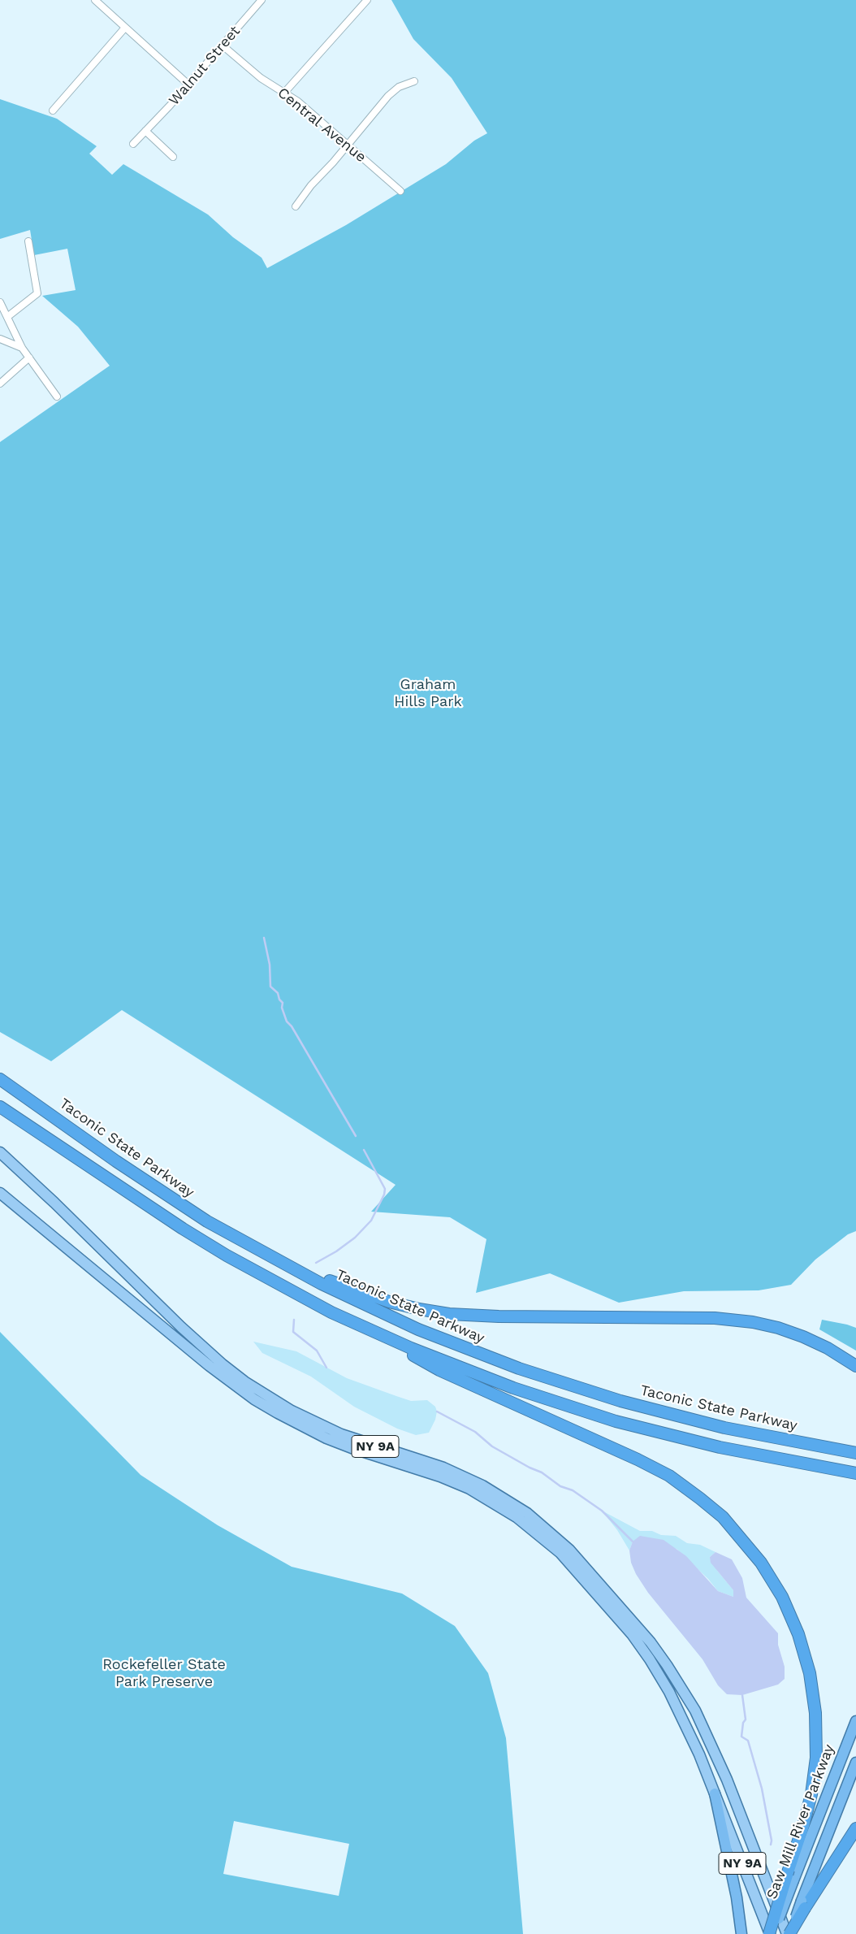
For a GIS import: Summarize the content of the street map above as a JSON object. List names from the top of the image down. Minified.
{"streets":{"highway":["Taconic State Parkway","Saw Mill River Parkway"],"main road":["NY 9A"],"street":["Walnut Street","Central Avenue"]},"crossings":[["Walnut Street","Central Avenue"],["NY 9A","Saw Mill River Parkway"]],"parks":["Graham Hills Park","Rockefeller State Park Preserve"]}
